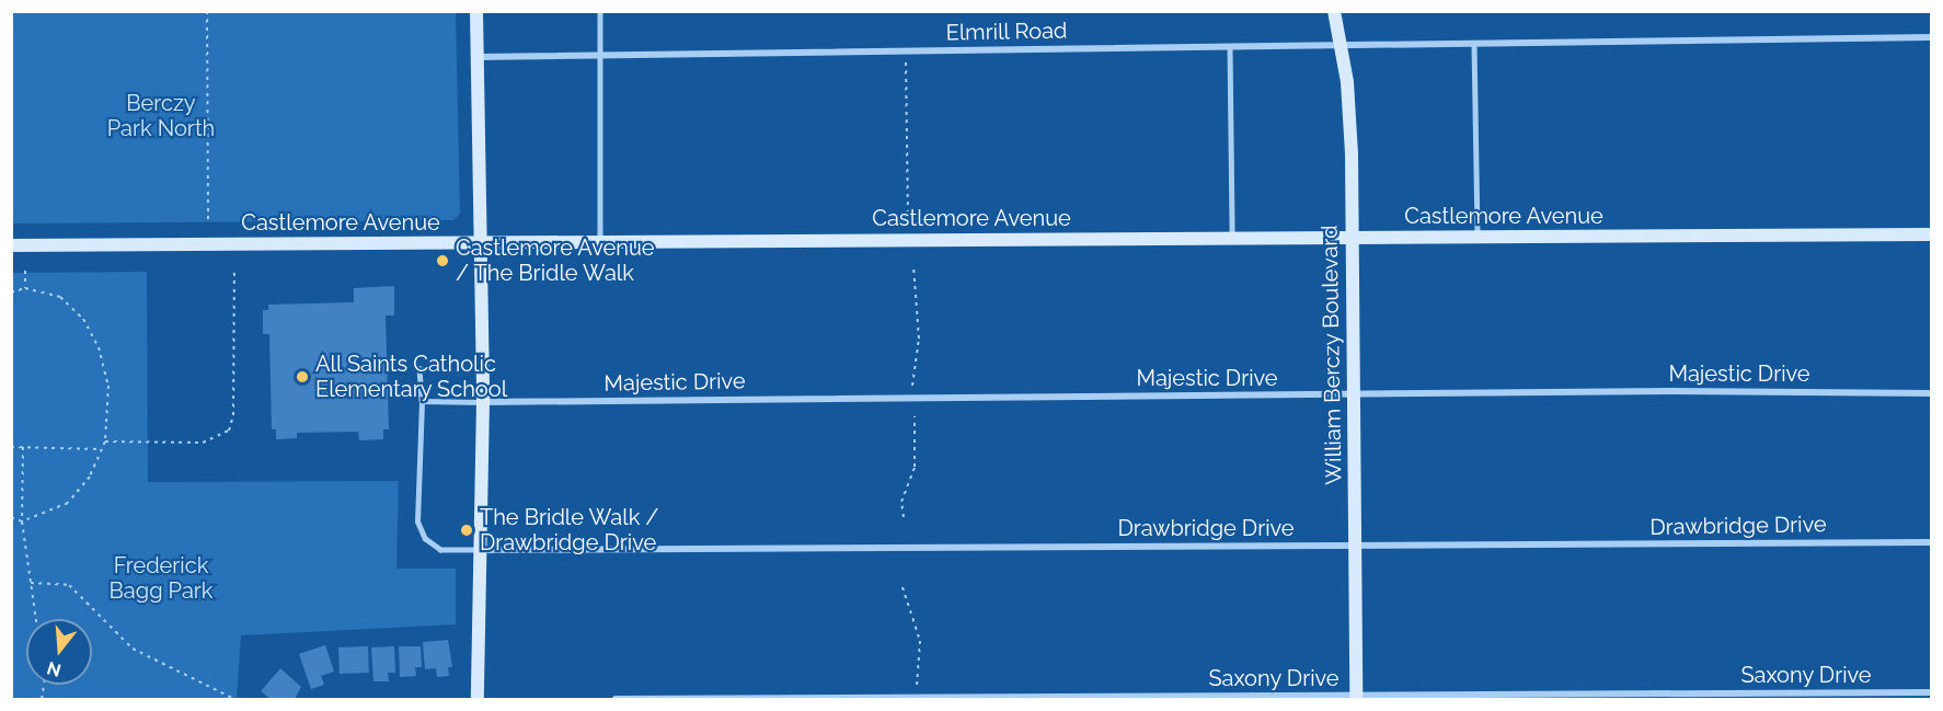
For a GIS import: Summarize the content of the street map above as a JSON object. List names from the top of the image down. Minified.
{"streets":{"street":["Elmrill Road","Castlemore Avenue","William Berczy Boulevard","Majestic Drive","Drawbridge Drive","Saxony Drive"]},"crossings":[["Elmrill Road","William Berczy Boulevard"],["Castlemore Avenue","William Berczy Boulevard"],["William Berczy Boulevard","Majestic Drive"],["William Berczy Boulevard","Drawbridge Drive"],["William Berczy Boulevard","Saxony Drive"]],"parks":["Berczy Park North","Frederick Bagg Park"],"places":["Castlemore Avenue / The Bridle Walk","All Saints Catholic Elementary School","The Bridle Walk / Drawbridge Drive"],"north":"bottom"}
